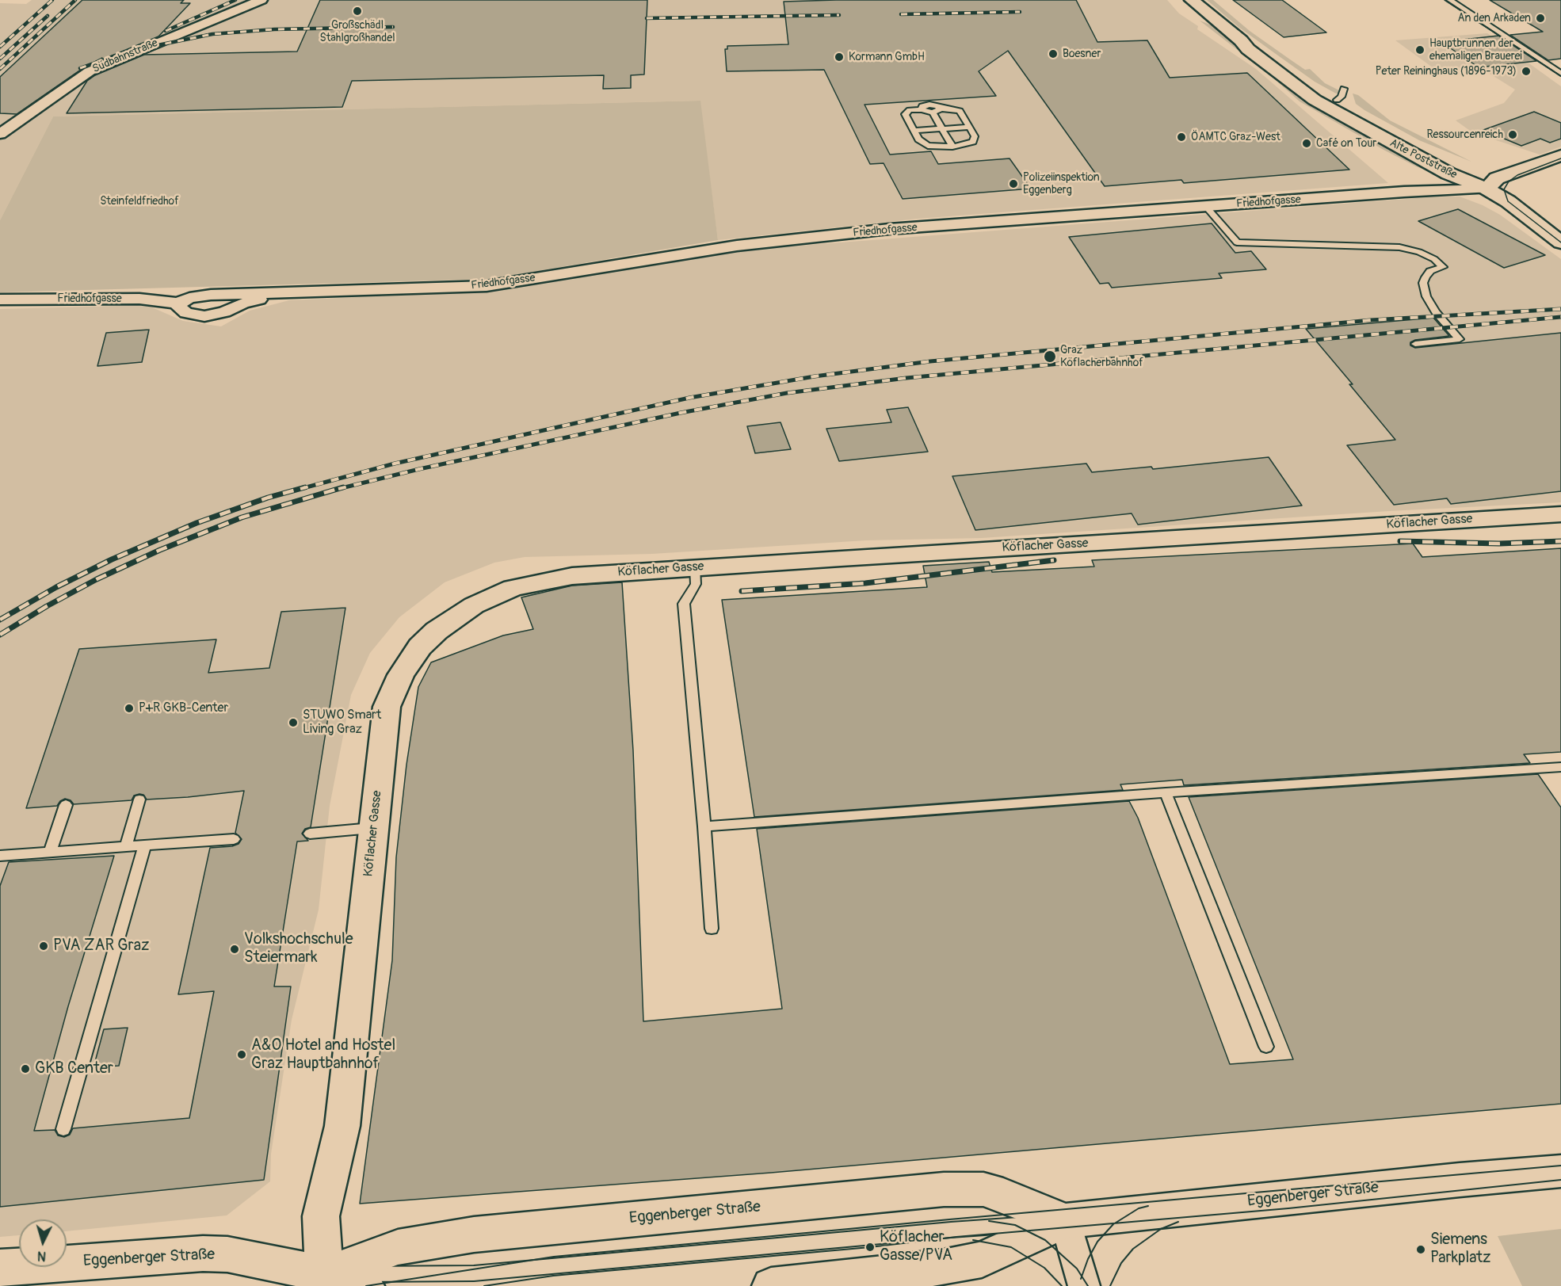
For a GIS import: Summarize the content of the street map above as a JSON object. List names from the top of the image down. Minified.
{"streets":{"main road":["Alte Poststraße","Köflacher Gasse","Eggenberger Straße"],"street":["Südbahnstraße","Friedhofgasse"]},"crossings":[["Alte Poststraße","Friedhofgasse"],["Köflacher Gasse","Eggenberger Straße"]],"parks":["Steinfeldfriedhof"],"places":["Großschädl Stahlgroßhandel","An den Arkaden","Hauptbrunnen der ehemaligen Brauerei","Boesner","Kormann GmbH","Peter Reininghaus (1896-1973)","Ressourcenreich","ÖAMTC Graz-West","Café on Tour","Polizeiinspektion Eggenberg","Graz Köflacherbahnhof","P+R GKB-Center","STUWO Smart Living Graz","PVA ZAR Graz","Volkshochschule Steiermark","A&O Hotel and Hostel Graz Hauptbahnhof","GKB Center","Köflacher Gasse/PVA","Siemens Parkplatz"],"north":"bottom"}
